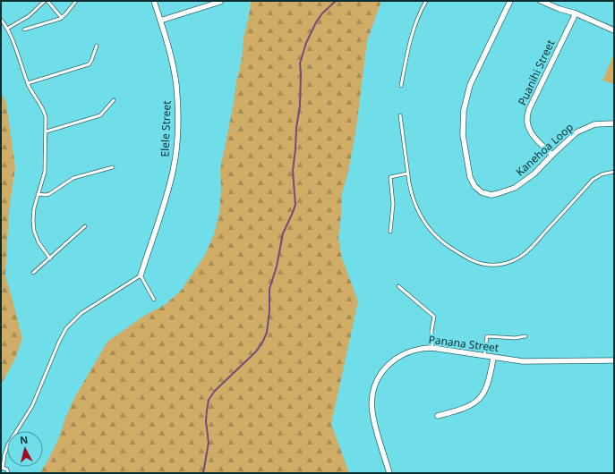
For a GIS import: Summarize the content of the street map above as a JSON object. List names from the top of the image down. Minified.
{"streets":{"street":["Puanihi Street","Elele Street","Kanehoa Loop","Panana Street"]},"crossings":[["Puanihi Street","Kanehoa Loop"]],"north":"top"}
